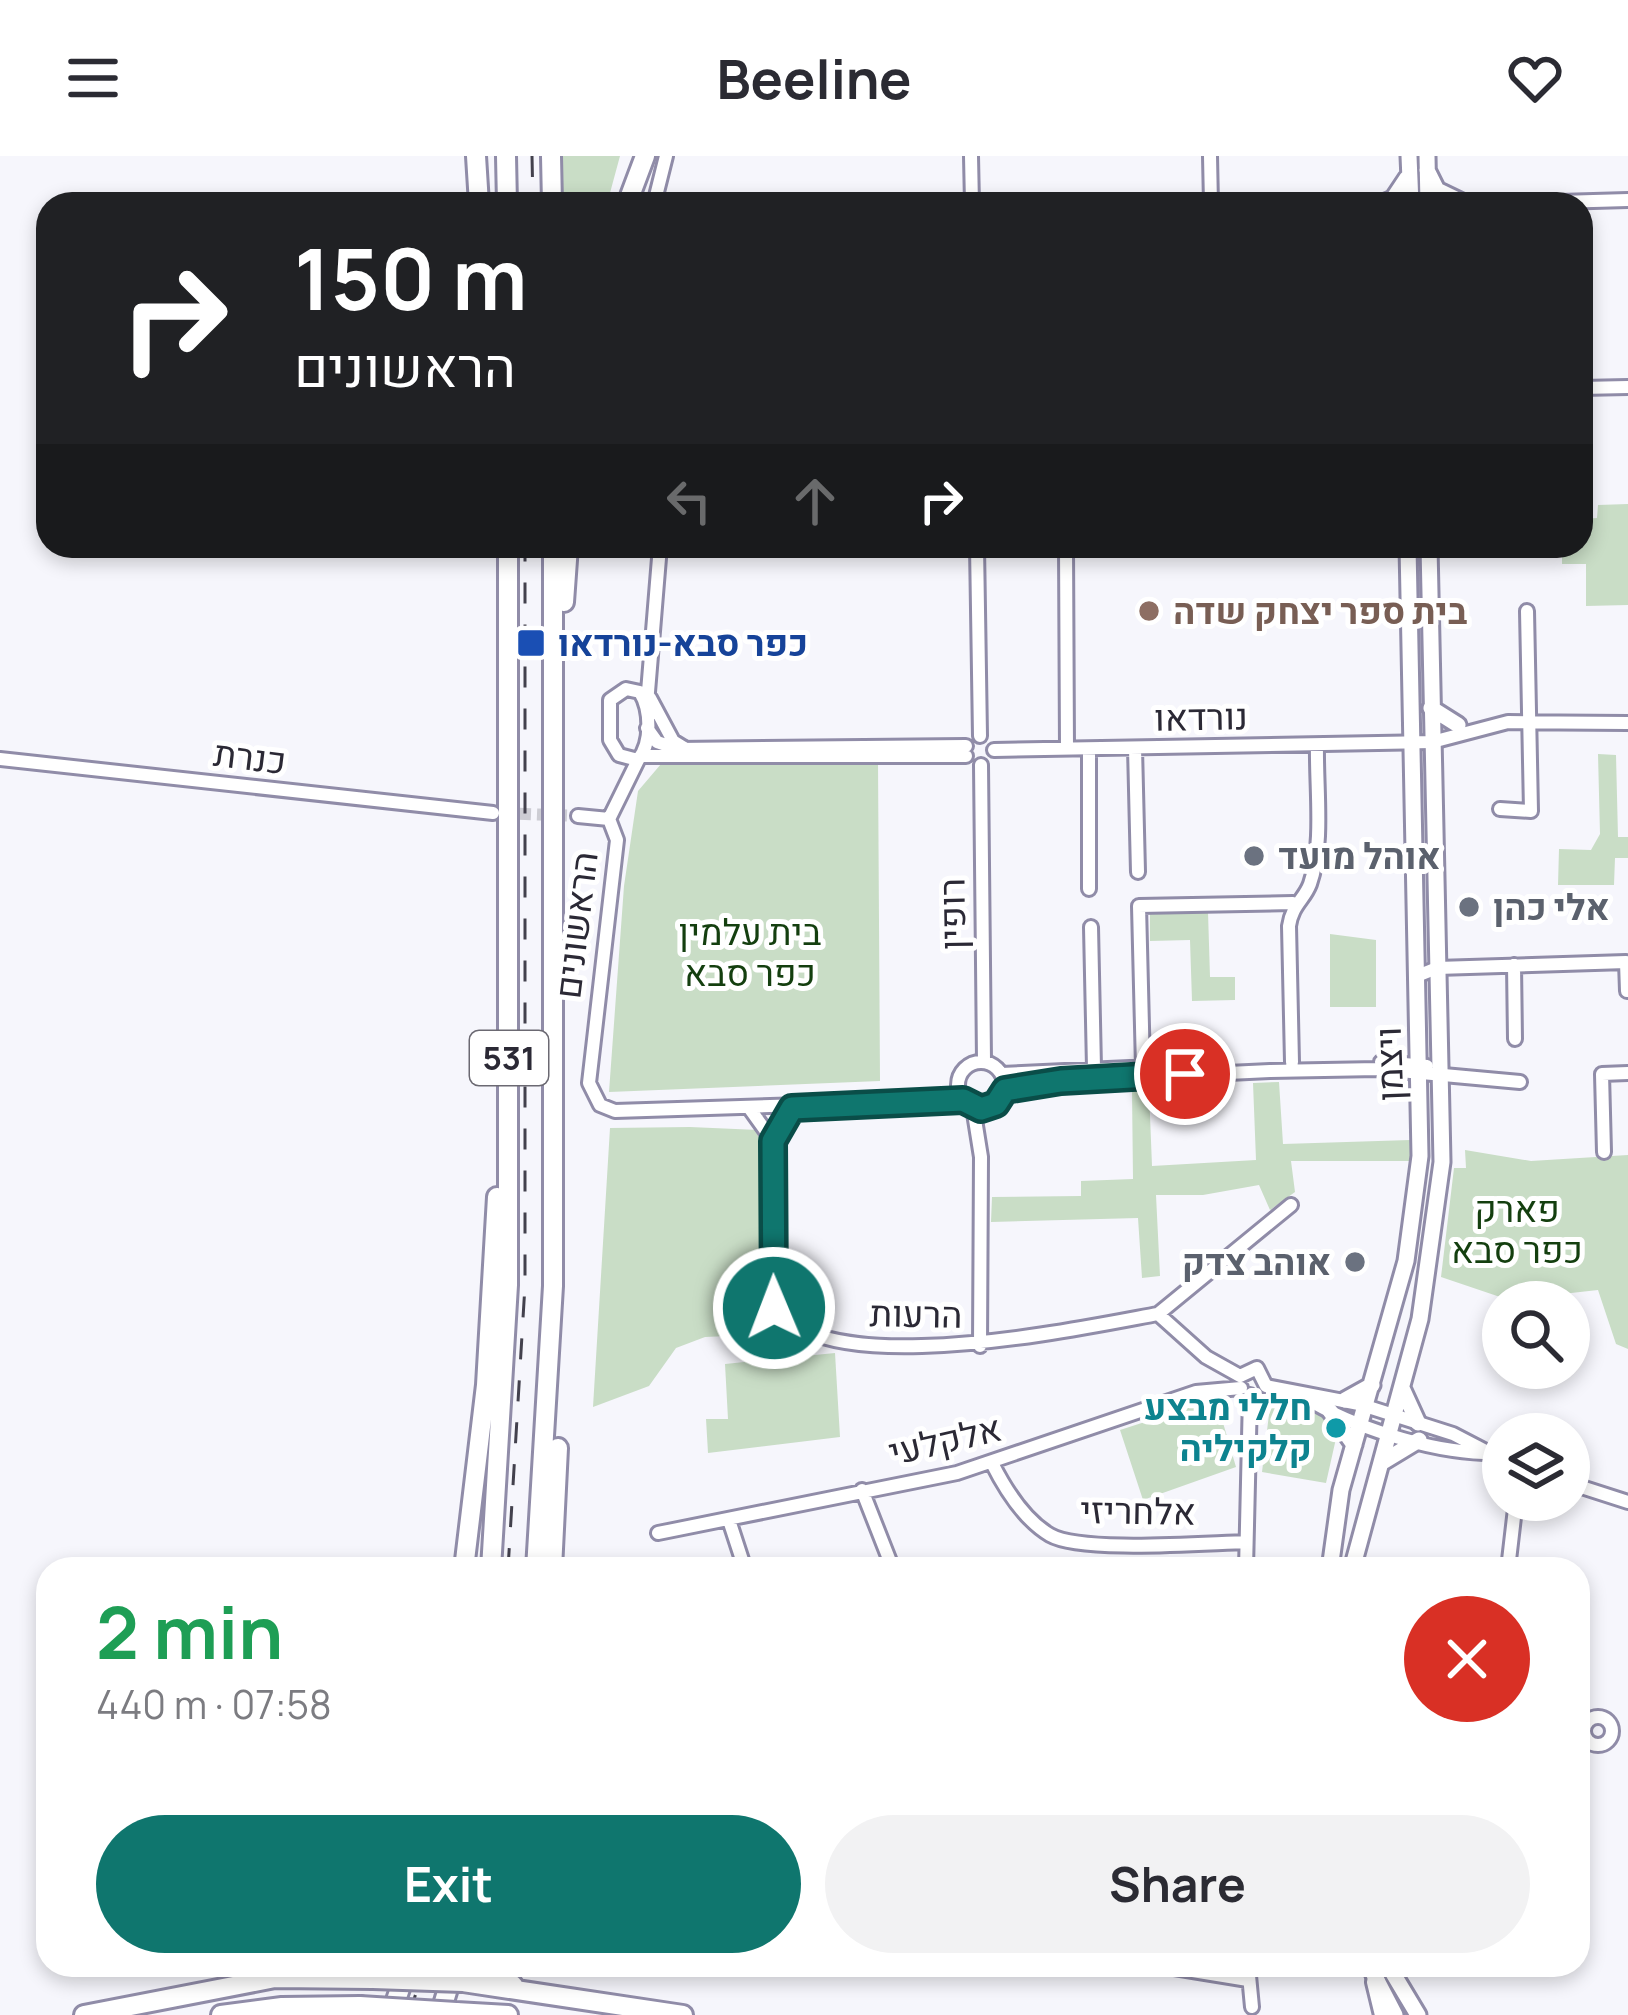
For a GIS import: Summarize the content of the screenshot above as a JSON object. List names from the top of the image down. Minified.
{"streets":{"highway":["531"],"main road":["ויצמן"],"street":["נורדאו","כנרת","רופין","הראשונים","הרעות","אלקלעי","אלחריזי"]},"crossings":[["נורדאו","ויצמן"],["רופין","הראשונים"],["הראשונים","הרעות"],["אלקלעי","אלחריזי"]],"parks":["בית עלמין כפר סבא","פארק כפר סבא"],"places":{"other":["בית ספר יצחק שדה","אוהל מועד","אלי כהן","אוהב צדק","חללי מבצע קלקיליה"],"transit":["כפר סבא-נורדאו"]},"page":{"header":"Beeline","turn":["150 m","הראשונים"],"heading":["2 min","440 m · 07:58"],"buttons":["Exit","Share"]}}
